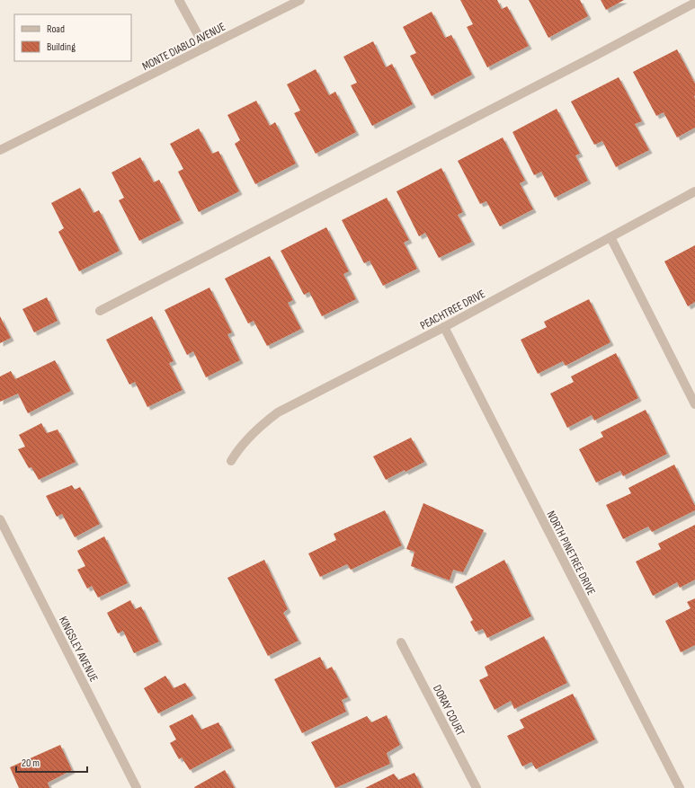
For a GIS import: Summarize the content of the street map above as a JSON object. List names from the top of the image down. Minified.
{"streets":{"street":["MONTE DIABLO AVENUE","PEACHTREE DRIVE","NORTH PINETREE DRIVE","KINGSLEY AVENUE","DORAY COURT"]},"crossings":[["PEACHTREE DRIVE","NORTH PINETREE DRIVE"]],"legend":["Road","Building"],"scale_bar":"20 m"}
